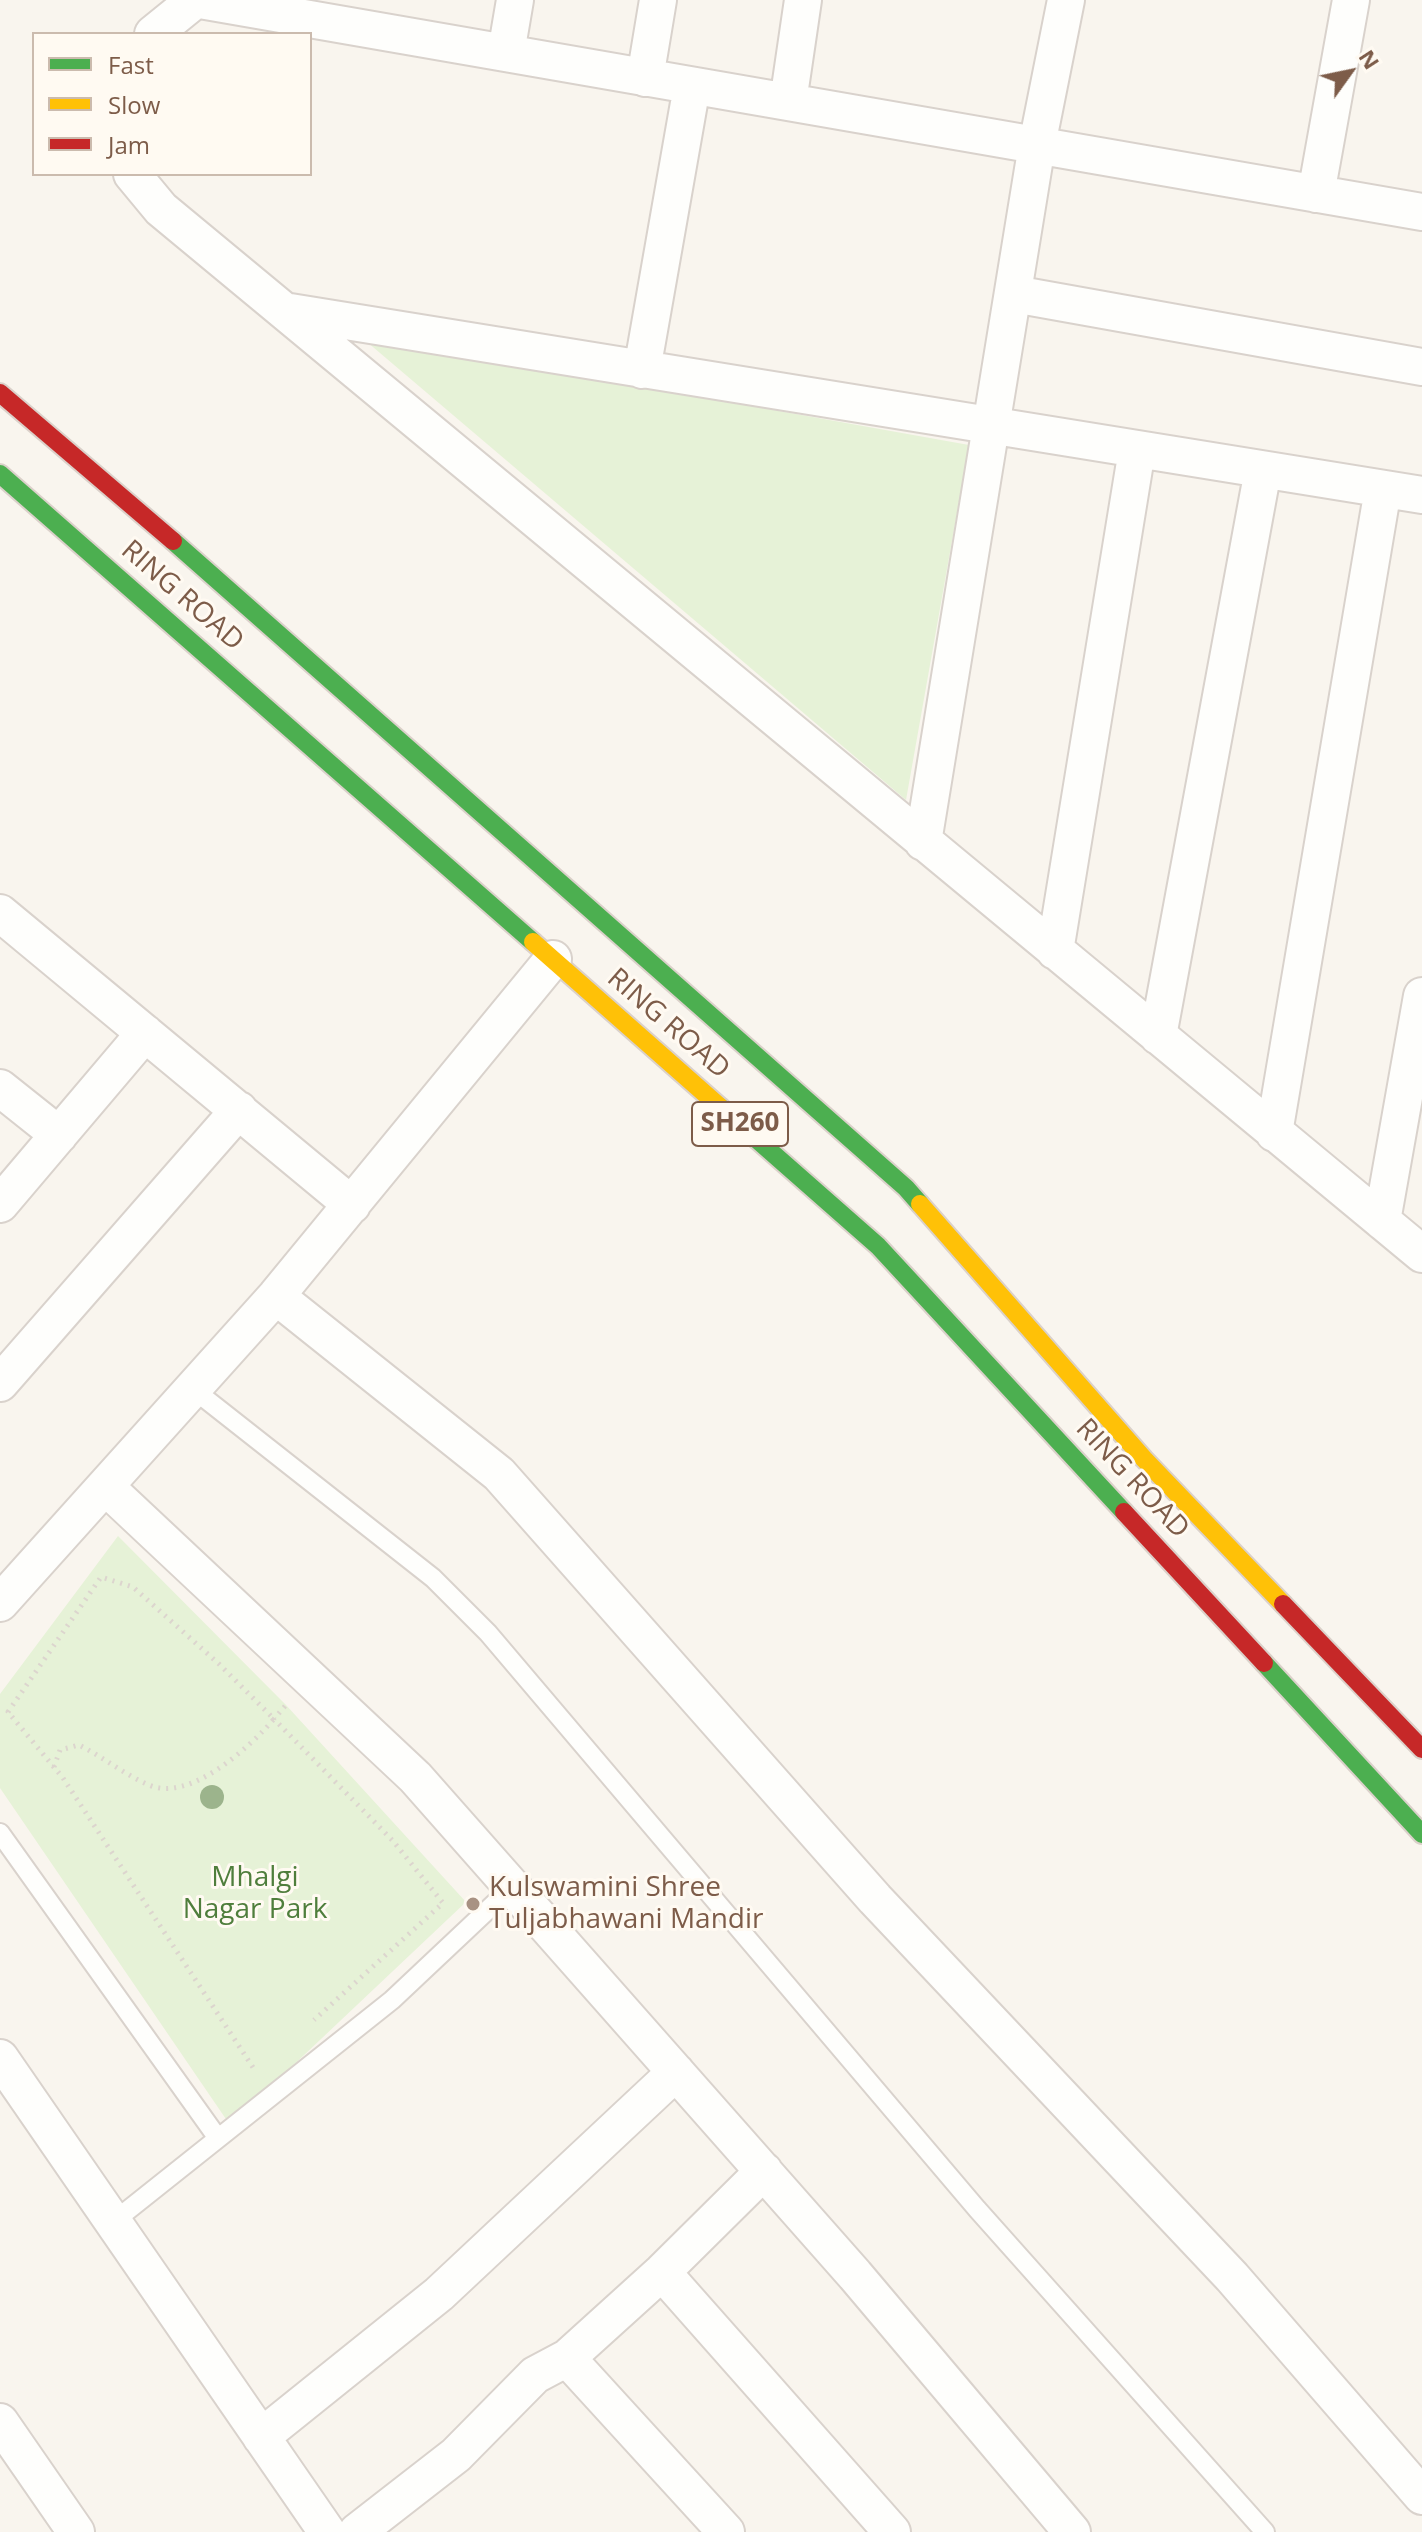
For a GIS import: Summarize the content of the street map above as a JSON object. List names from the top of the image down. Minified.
{"streets":{"highway":["RING ROAD","SH260"]},"parks":["Mhalgi Nagar Park"],"places":["Kulswamini Shree Tuljabhawani Mandir"],"legend":["Fast","Slow","Jam"],"north":"top right"}
